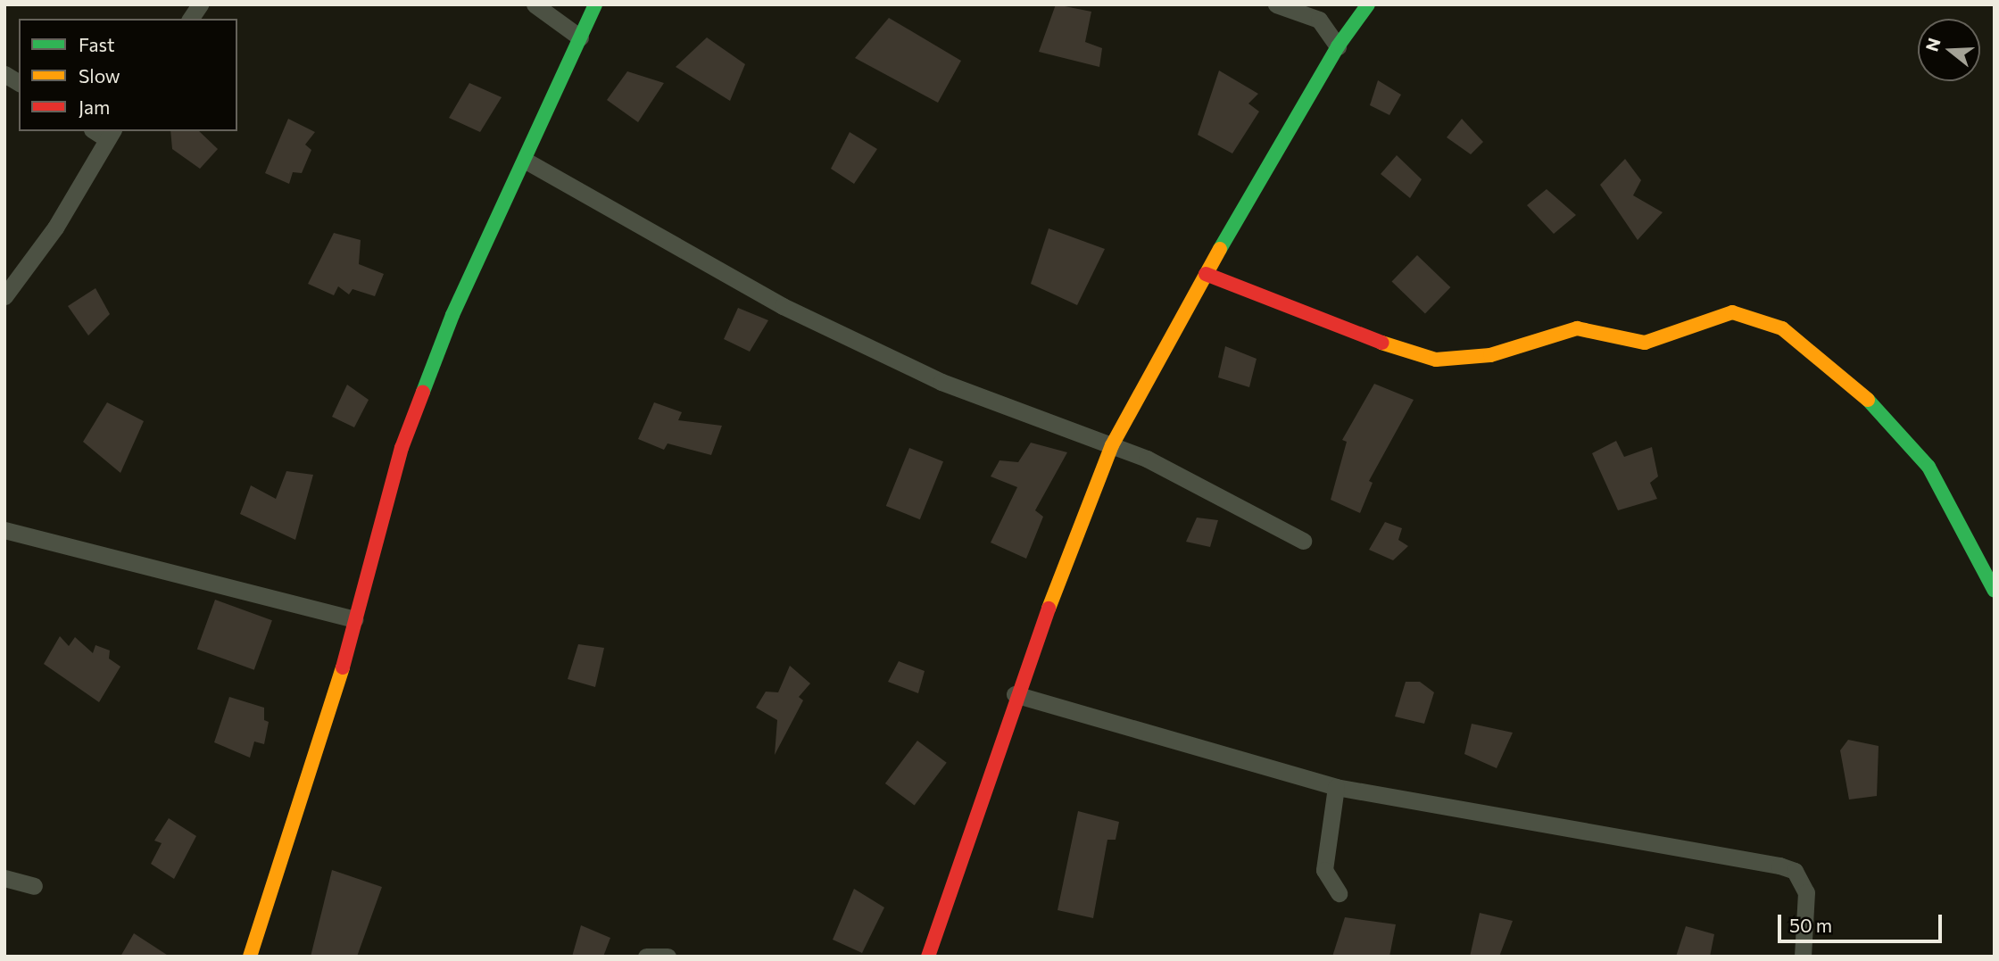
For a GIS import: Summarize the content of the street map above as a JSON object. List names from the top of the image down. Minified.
{"legend":["Fast","Slow","Jam"],"scale_bar":"50 m","north":"left"}
